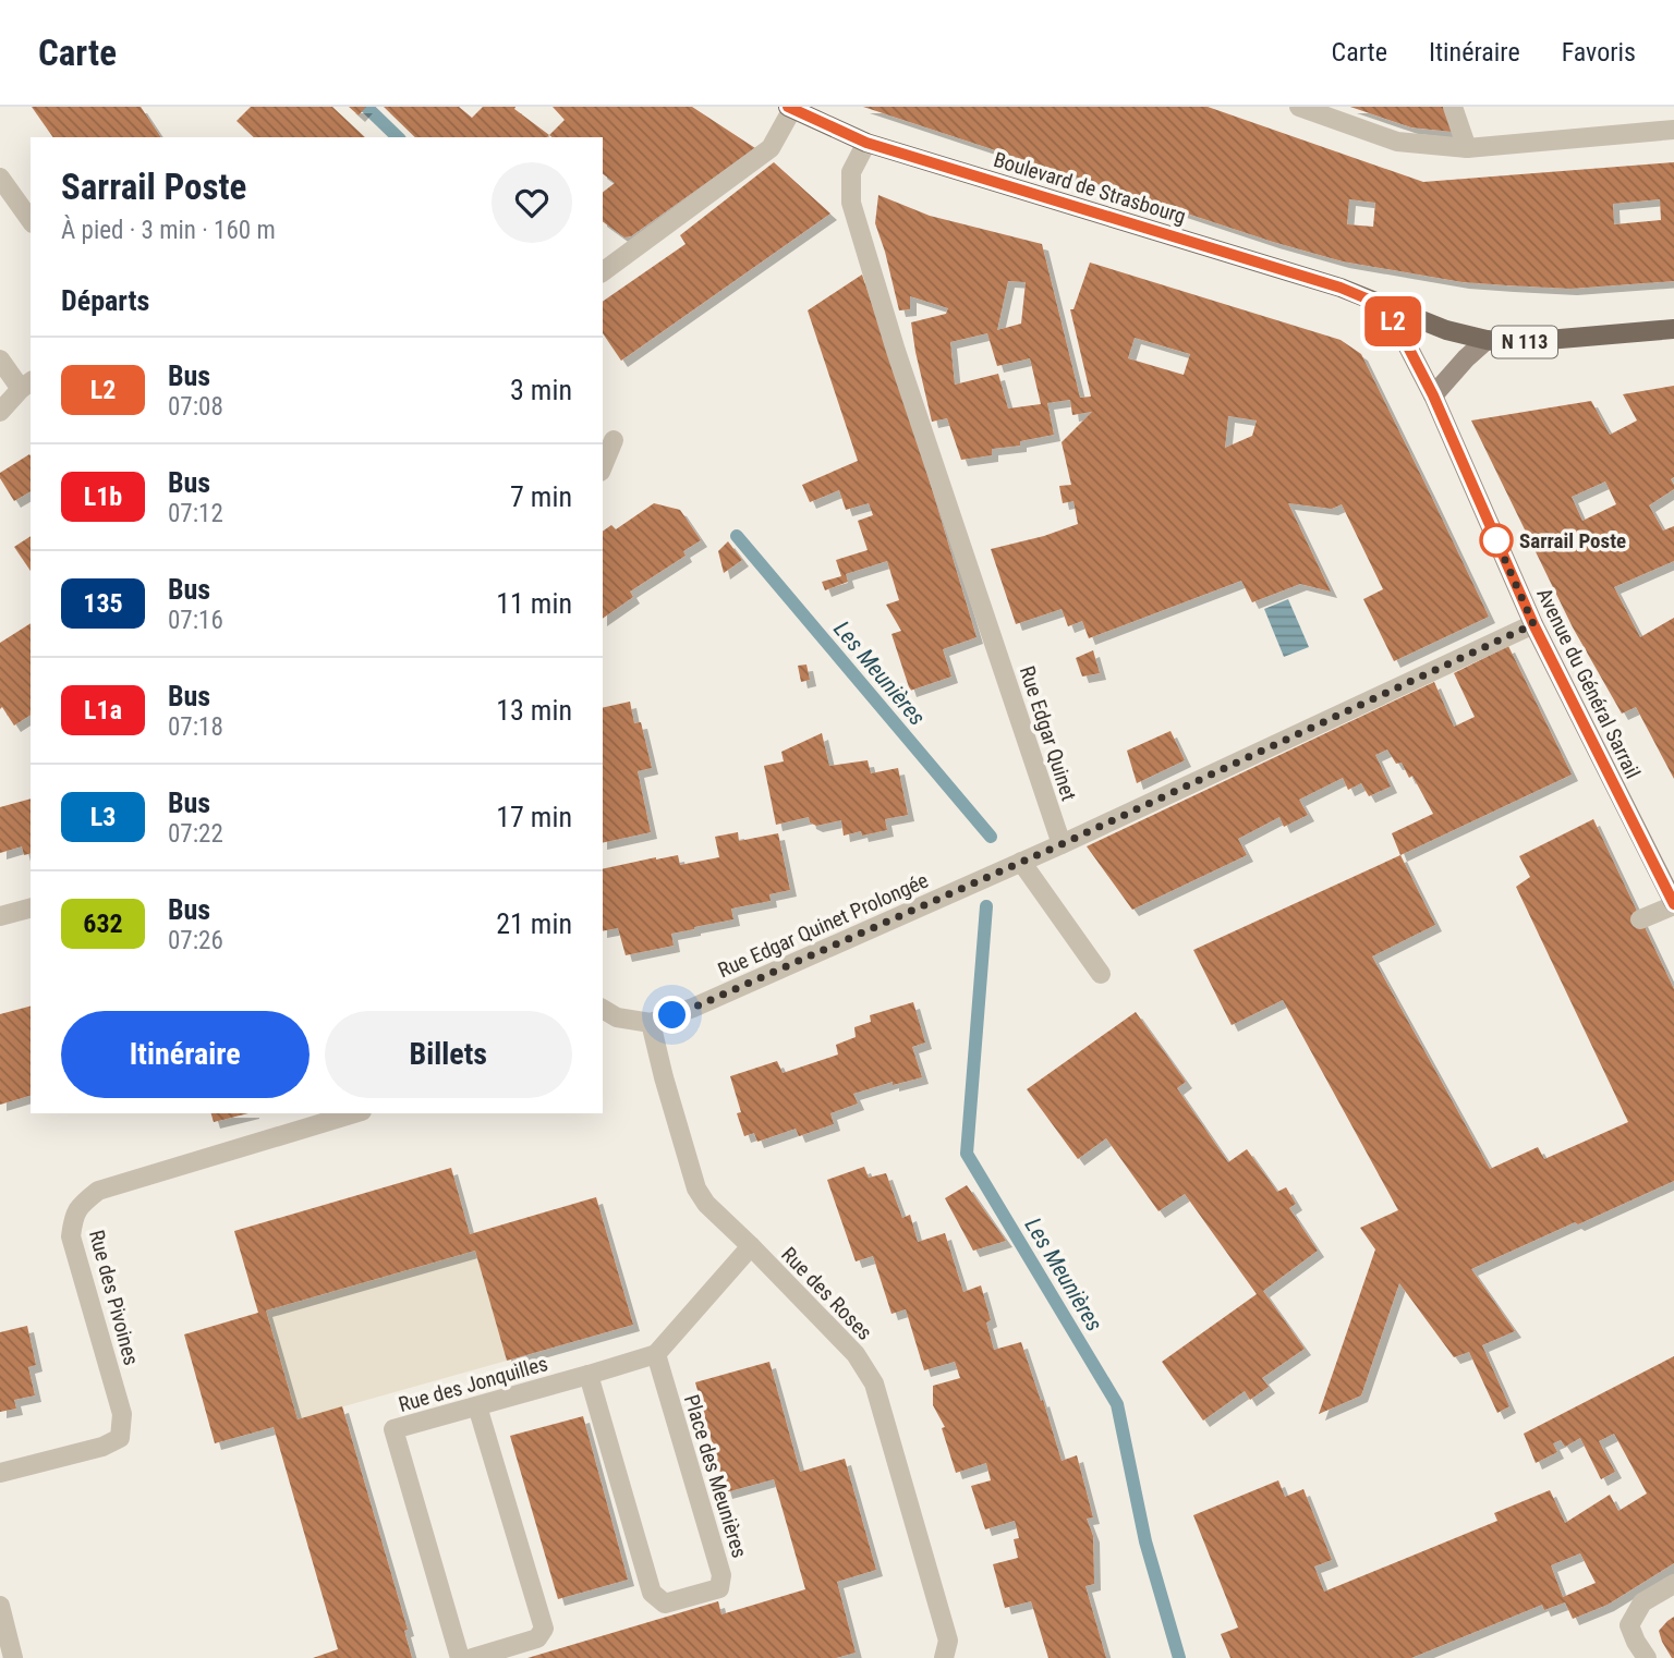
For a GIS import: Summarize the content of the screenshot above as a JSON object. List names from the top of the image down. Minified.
{"streets":{"main road":["Boulevard de Strasbourg","N 113","Avenue du Général Sarrail"],"street":["Rue Edgar Quinet","Rue Edgar Quinet Prolongée","Rue des Roses","Rue des Pivoines","Rue des Jonquilles","Place des Meunières"]},"crossings":[["Boulevard de Strasbourg","N 113"],["Boulevard de Strasbourg","Avenue du Général Sarrail"],["Boulevard de Strasbourg","Rue Edgar Quinet"],["N 113","Avenue du Général Sarrail"],["Rue Edgar Quinet","Rue Edgar Quinet Prolongée"],["Rue Edgar Quinet Prolongée","Rue des Roses"],["Rue des Jonquilles","Place des Meunières"]],"water":["Les Meunières"],"places":["Sarrail Poste"],"lines":["bus line L2"],"page":{"header":"Carte","nav":["Carte","Itinéraire","Favoris"],"on_map":"L2","heading":[["Sarrail Poste","À pied · 3 min · 160 m"],"Départs"],"list":[{"mark":"L2","name":"Bus","note":"07:08","value":"3 min"},{"mark":"L1b","name":"Bus","note":"07:12","value":"7 min"},{"mark":"135","name":"Bus","note":"07:16","value":"11 min"},{"mark":"L1a","name":"Bus","note":"07:18","value":"13 min"},{"mark":"L3","name":"Bus","note":"07:22","value":"17 min"},{"mark":"632","name":"Bus","note":"07:26","value":"21 min"}],"buttons":["Itinéraire","Billets"]}}
